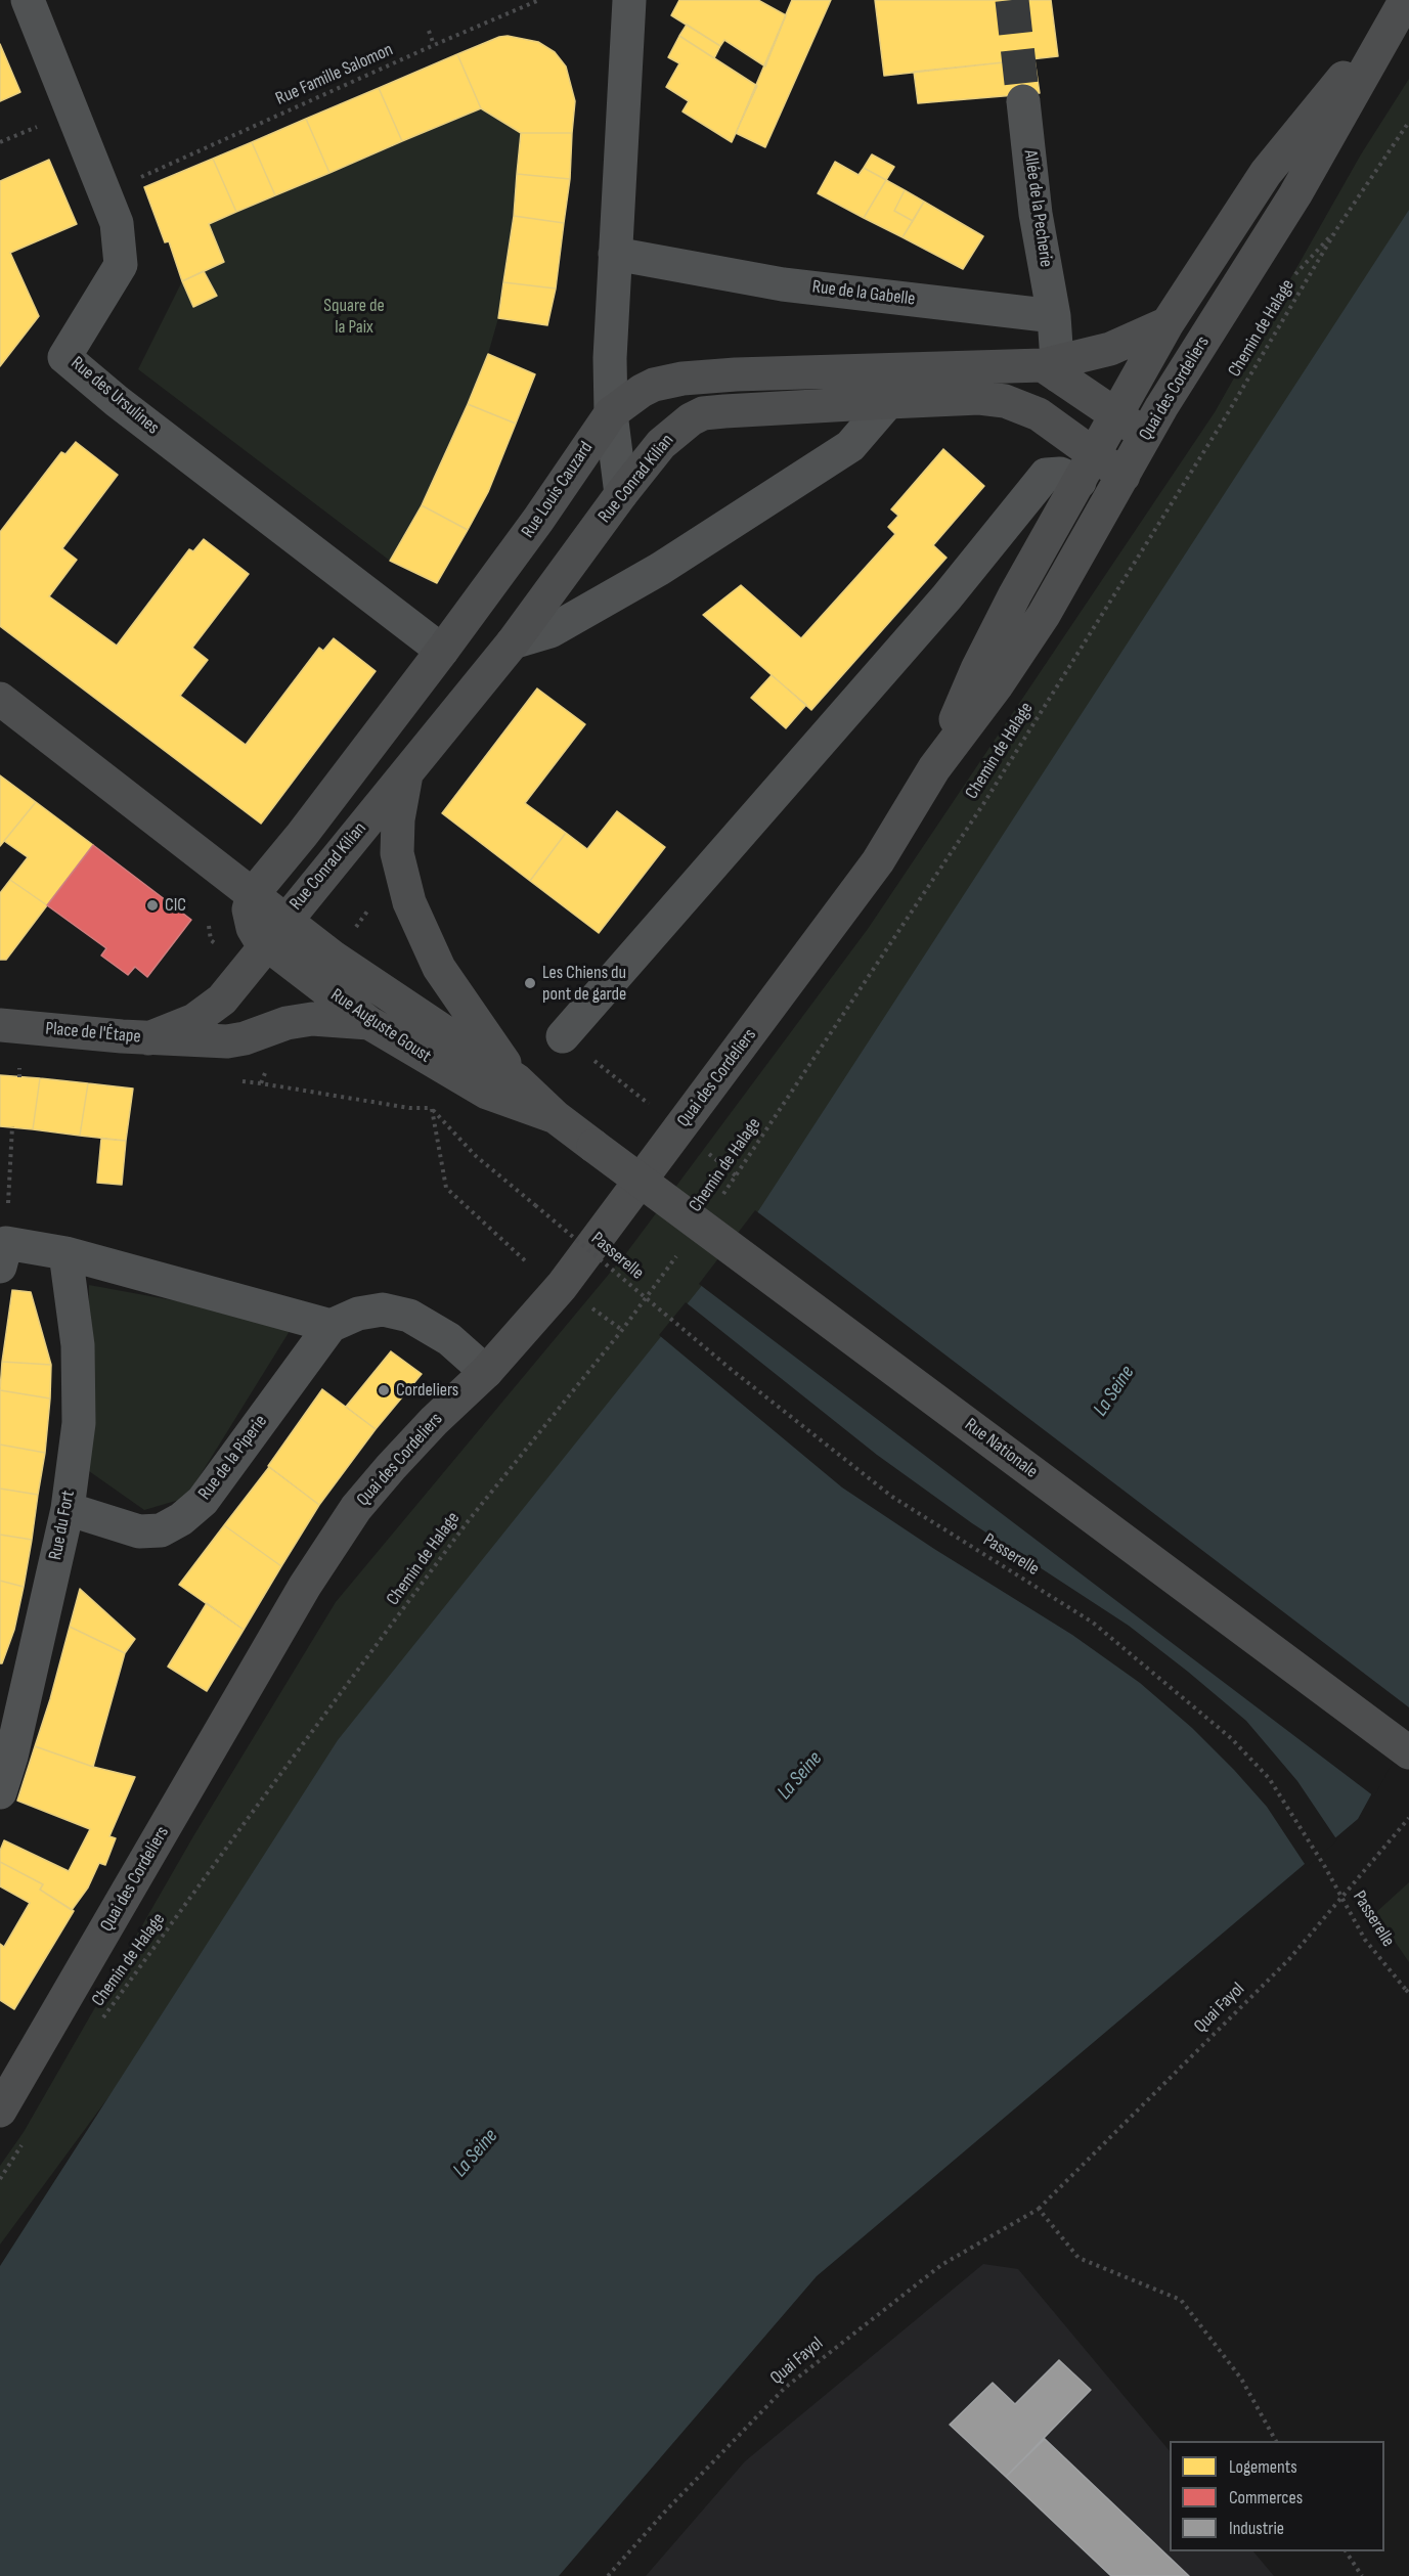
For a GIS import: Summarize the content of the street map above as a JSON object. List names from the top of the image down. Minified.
{"streets":{"main road":["Quai des Cordeliers","Rue Conrad Kilian","Rue Louis Cauzard","Rue Auguste Goust","Place de l'Étape","Rue Nationale"],"street":["Allée de la Pecherie","Rue de la Gabelle","Rue des Ursulines","Rue de la Piperie","Rue du Fort"],"path":["Rue Famille Salomon","Chemin de Halage","Passerelle","Quai Fayol"]},"crossings":[["Allée de la Pecherie","Rue de la Gabelle"],["Quai des Cordeliers","Rue Conrad Kilian"],["Quai des Cordeliers","Rue Louis Cauzard"],["Rue des Ursulines","Rue Louis Cauzard"],["Rue Conrad Kilian","Rue Auguste Goust"],["Rue Conrad Kilian","Place de l'Étape"],["Rue Louis Cauzard","Rue Auguste Goust"],["Rue Auguste Goust","Place de l'Étape"],["Rue Auguste Goust","Rue Nationale"],["Rue de la Piperie","Rue du Fort"]],"water":["La Seine"],"parks":["Square de la Paix"],"places":["CIC","Les Chiens du pont de garde","Cordeliers"],"legend":["Logements","Commerces","Industrie"]}
